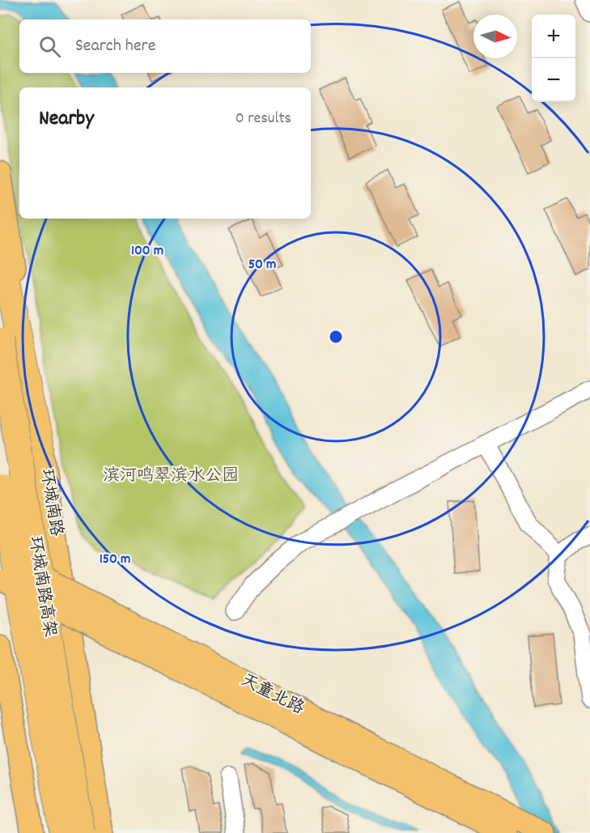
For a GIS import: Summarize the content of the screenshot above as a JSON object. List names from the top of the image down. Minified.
{"streets":{"highway":["环城南路高架"],"main road":["环城南路","天童北路"]},"parks":["滨河鸣翠滨水公园"],"north":"right","page":{"map_buttons":["+","−"],"search":"Search here","heading":["Nearby","0 results"]},"rings":["100 m","50 m","150 m"]}
